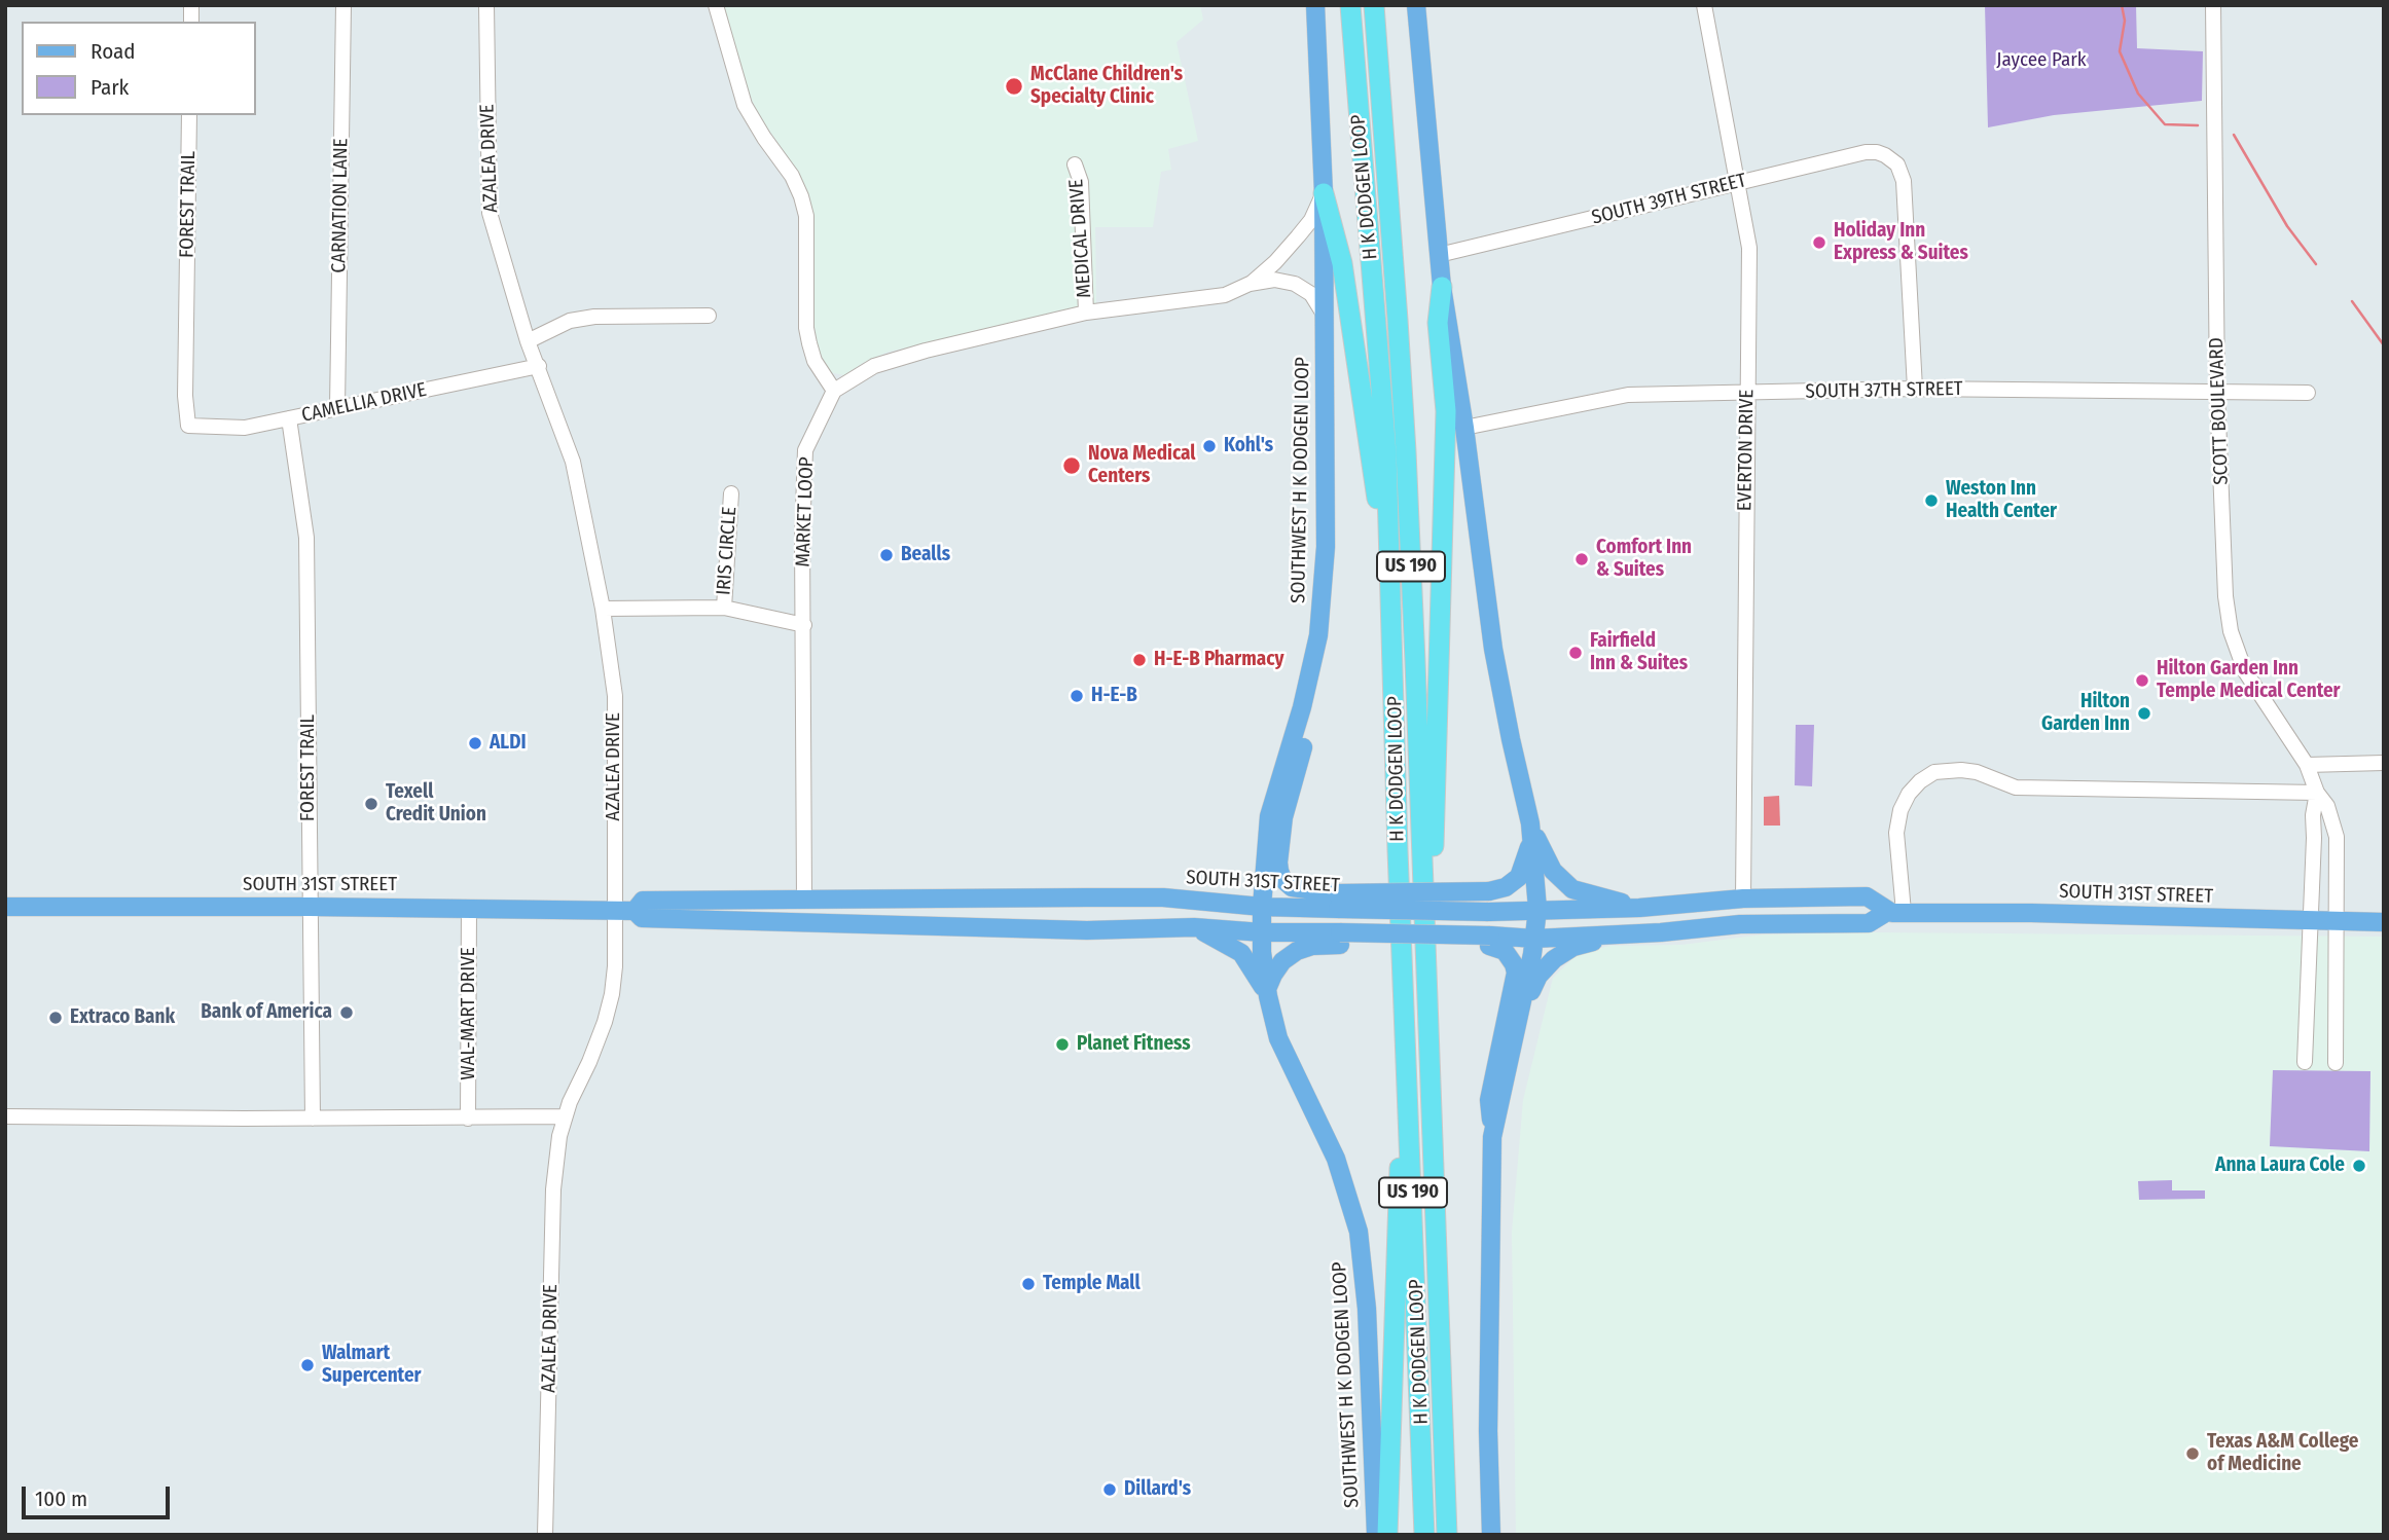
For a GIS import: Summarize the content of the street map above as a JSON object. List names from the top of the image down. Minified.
{"streets":{"highway":["H K DODGEN LOOP","US 190"],"main road":["SOUTHWEST H K DODGEN LOOP","SOUTH 31ST STREET"],"street":["AZALEA DRIVE","SOUTH 39TH STREET","FOREST TRAIL","CARNATION LANE","MEDICAL DRIVE","SOUTH 37TH STREET","CAMELLIA DRIVE","SCOTT BOULEVARD","EVERTON DRIVE","MARKET LOOP","IRIS CIRCLE","WAL-MART DRIVE"]},"crossings":[["AZALEA DRIVE","CAMELLIA DRIVE"],["AZALEA DRIVE","SOUTH 31ST STREET"],["SOUTH 39TH STREET","SOUTH 37TH STREET"],["SOUTH 39TH STREET","EVERTON DRIVE"],["FOREST TRAIL","CAMELLIA DRIVE"],["FOREST TRAIL","SOUTH 31ST STREET"],["CARNATION LANE","CAMELLIA DRIVE"],["SOUTH 37TH STREET","SCOTT BOULEVARD"],["SOUTH 37TH STREET","EVERTON DRIVE"],["SCOTT BOULEVARD","SOUTH 31ST STREET"],["EVERTON DRIVE","SOUTH 31ST STREET"],["SOUTHWEST H K DODGEN LOOP","SOUTH 31ST STREET"],["MARKET LOOP","SOUTH 31ST STREET"],["SOUTH 31ST STREET","WAL-MART DRIVE"]],"parks":["Jaycee Park"],"places":["McClane Children's Specialty Clinic","Holiday Inn Express & Suites","Kohl's","Nova Medical Centers","Weston Inn Health Center","Bealls","Comfort Inn & Suites","Fairfield Inn & Suites","H-E-B Pharmacy","Hilton Garden Inn Temple Medical Center","H-E-B","Hilton Garden Inn","ALDI","Texell Credit Union","Bank of America","Extraco Bank","Planet Fitness","Anna Laura Cole","Temple Mall","Walmart Supercenter","Texas A&M College of Medicine","Dillard's"],"legend":["Road","Park"],"scale_bar":"100 m"}
